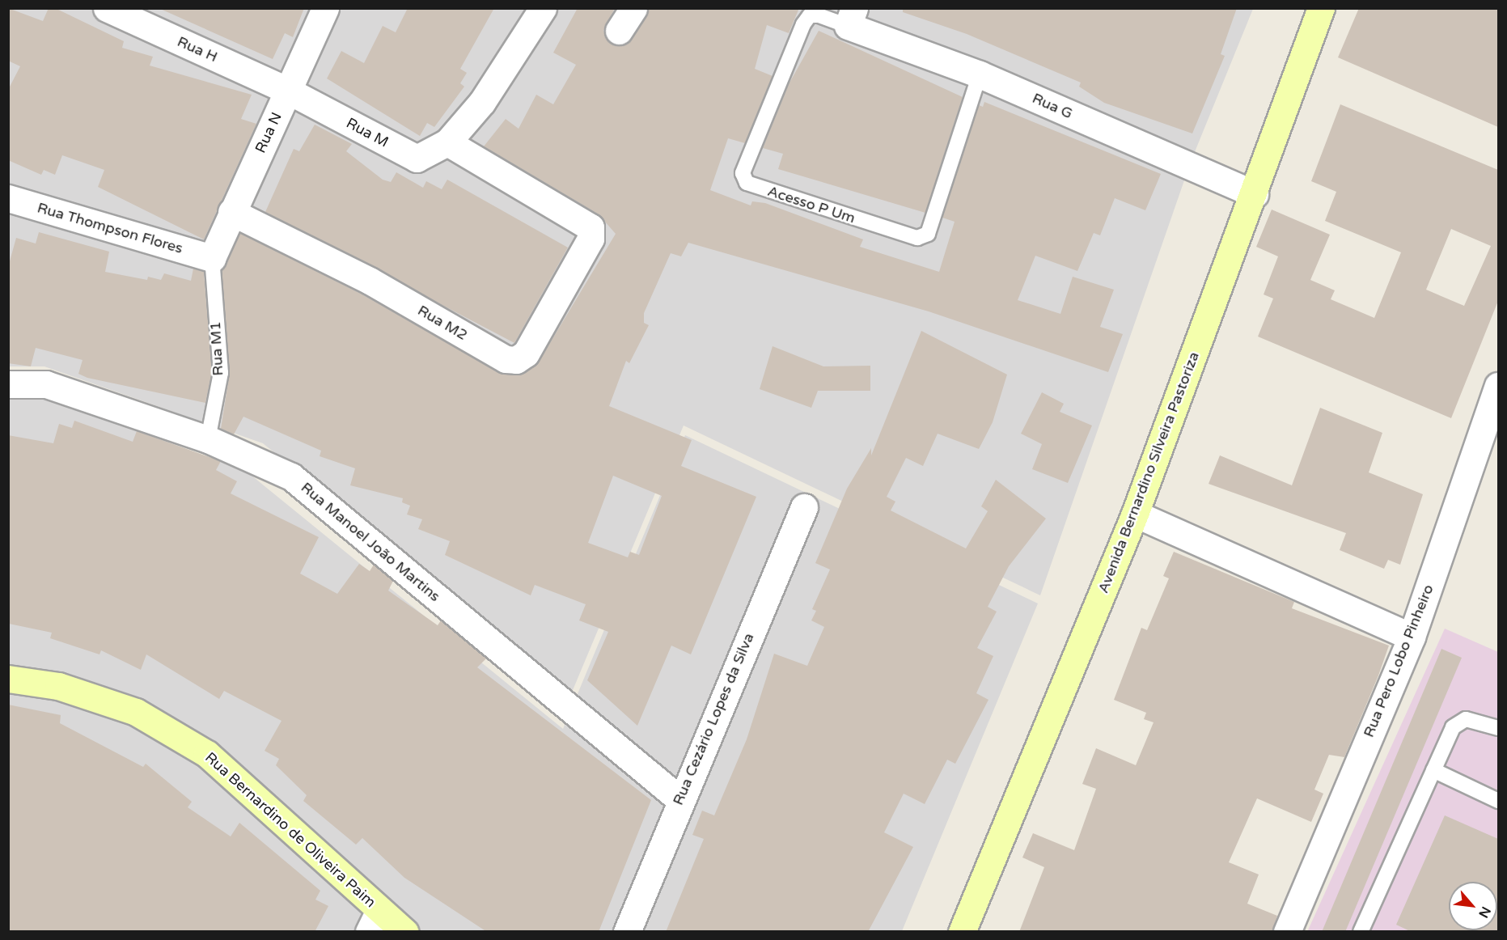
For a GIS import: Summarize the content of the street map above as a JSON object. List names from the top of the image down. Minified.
{"streets":{"main road":["Avenida Bernardino Silveira Pastoriza","Rua Bernardino de Oliveira Paim"],"street":["Rua H","Rua G","Rua N","Rua M","Rua Thompson Flores","Rua M2","Rua Manoel João Martins","Rua Pero Lobo Pinheiro","Rua Cezário Lopes da Silva"],"lane":["Acesso P Um","Rua M1"]},"crossings":[["Rua H","Rua N"],["Rua H","Rua M"],["Rua G","Acesso P Um"],["Rua G","Avenida Bernardino Silveira Pastoriza"],["Rua N","Rua M"],["Rua N","Rua Thompson Flores"],["Rua N","Rua M2"],["Rua N","Rua M1"],["Rua M","Rua M2"],["Rua Thompson Flores","Rua M1"],["Rua M1","Rua Manoel João Martins"],["Rua Manoel João Martins","Rua Cezário Lopes da Silva"]],"north":"bottom right"}
